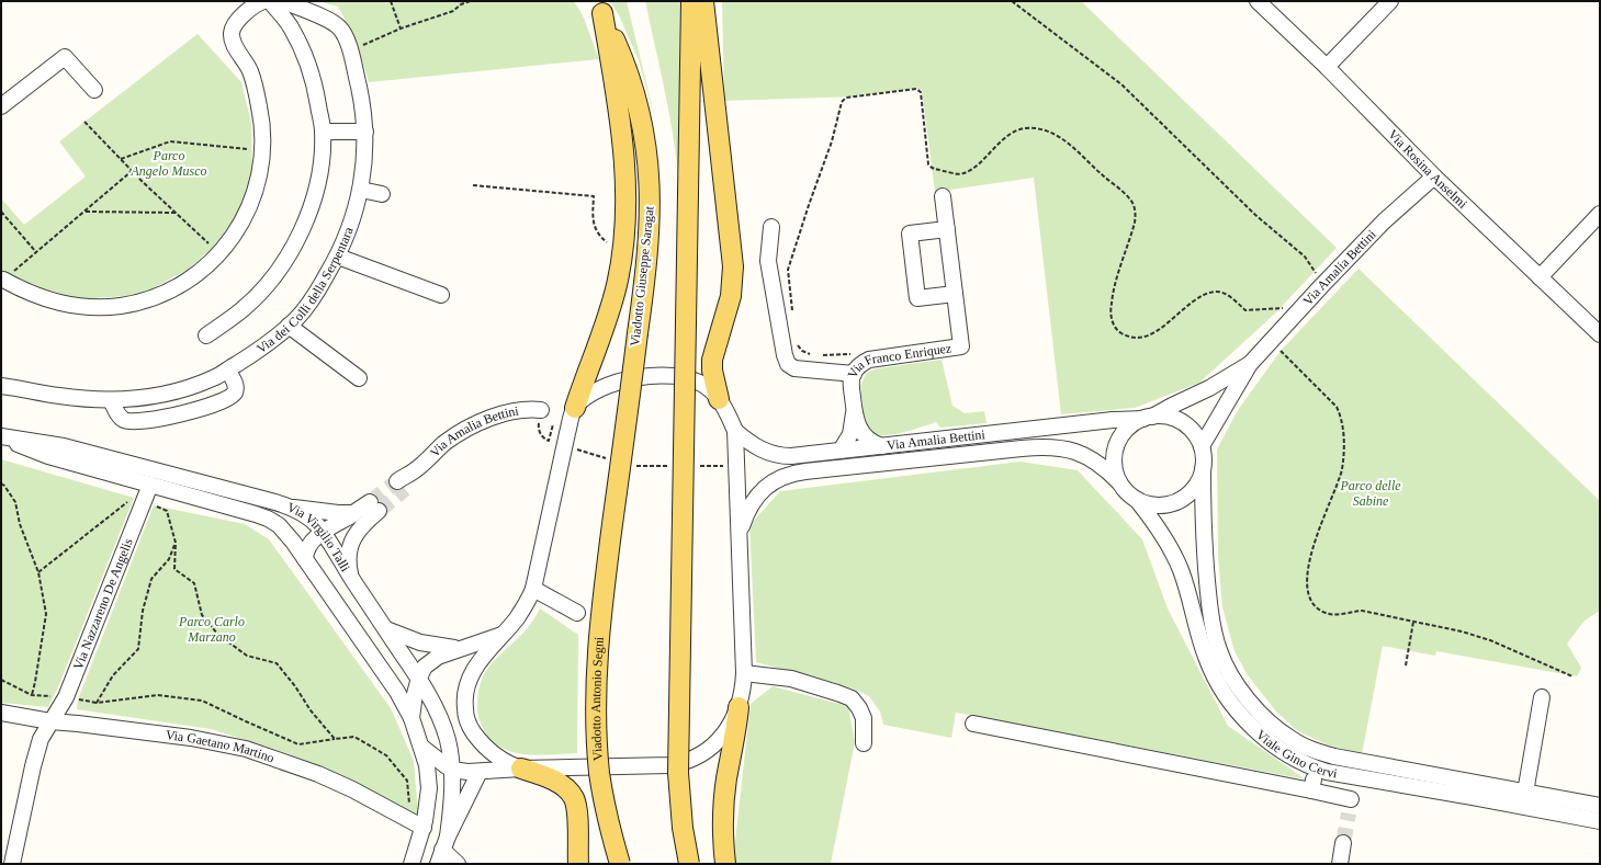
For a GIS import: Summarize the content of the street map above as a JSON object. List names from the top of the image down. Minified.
{"streets":{"main road":["Viadotto Giuseppe Saragat","Viadotto Antonio Segni"],"street":["Via Rosina Anselmi","Via Amalia Bettini","Via dei Colli della Serpentara","Via Franco Enriquez","Via Virgilio Talli","Via Nazzareno De Angelis","Via Gaetano Martino","Viale Gino Cervi"]},"crossings":[["Via Rosina Anselmi","Via Amalia Bettini"],["Via Amalia Bettini","Via Franco Enriquez"],["Via Amalia Bettini","Viale Gino Cervi"],["Viadotto Giuseppe Saragat","Viadotto Antonio Segni"],["Via Virgilio Talli","Via Nazzareno De Angelis"],["Via Nazzareno De Angelis","Via Gaetano Martino"]],"parks":["Parco Angelo Musco","Parco delle Sabine","Parco Carlo Marzano"]}
